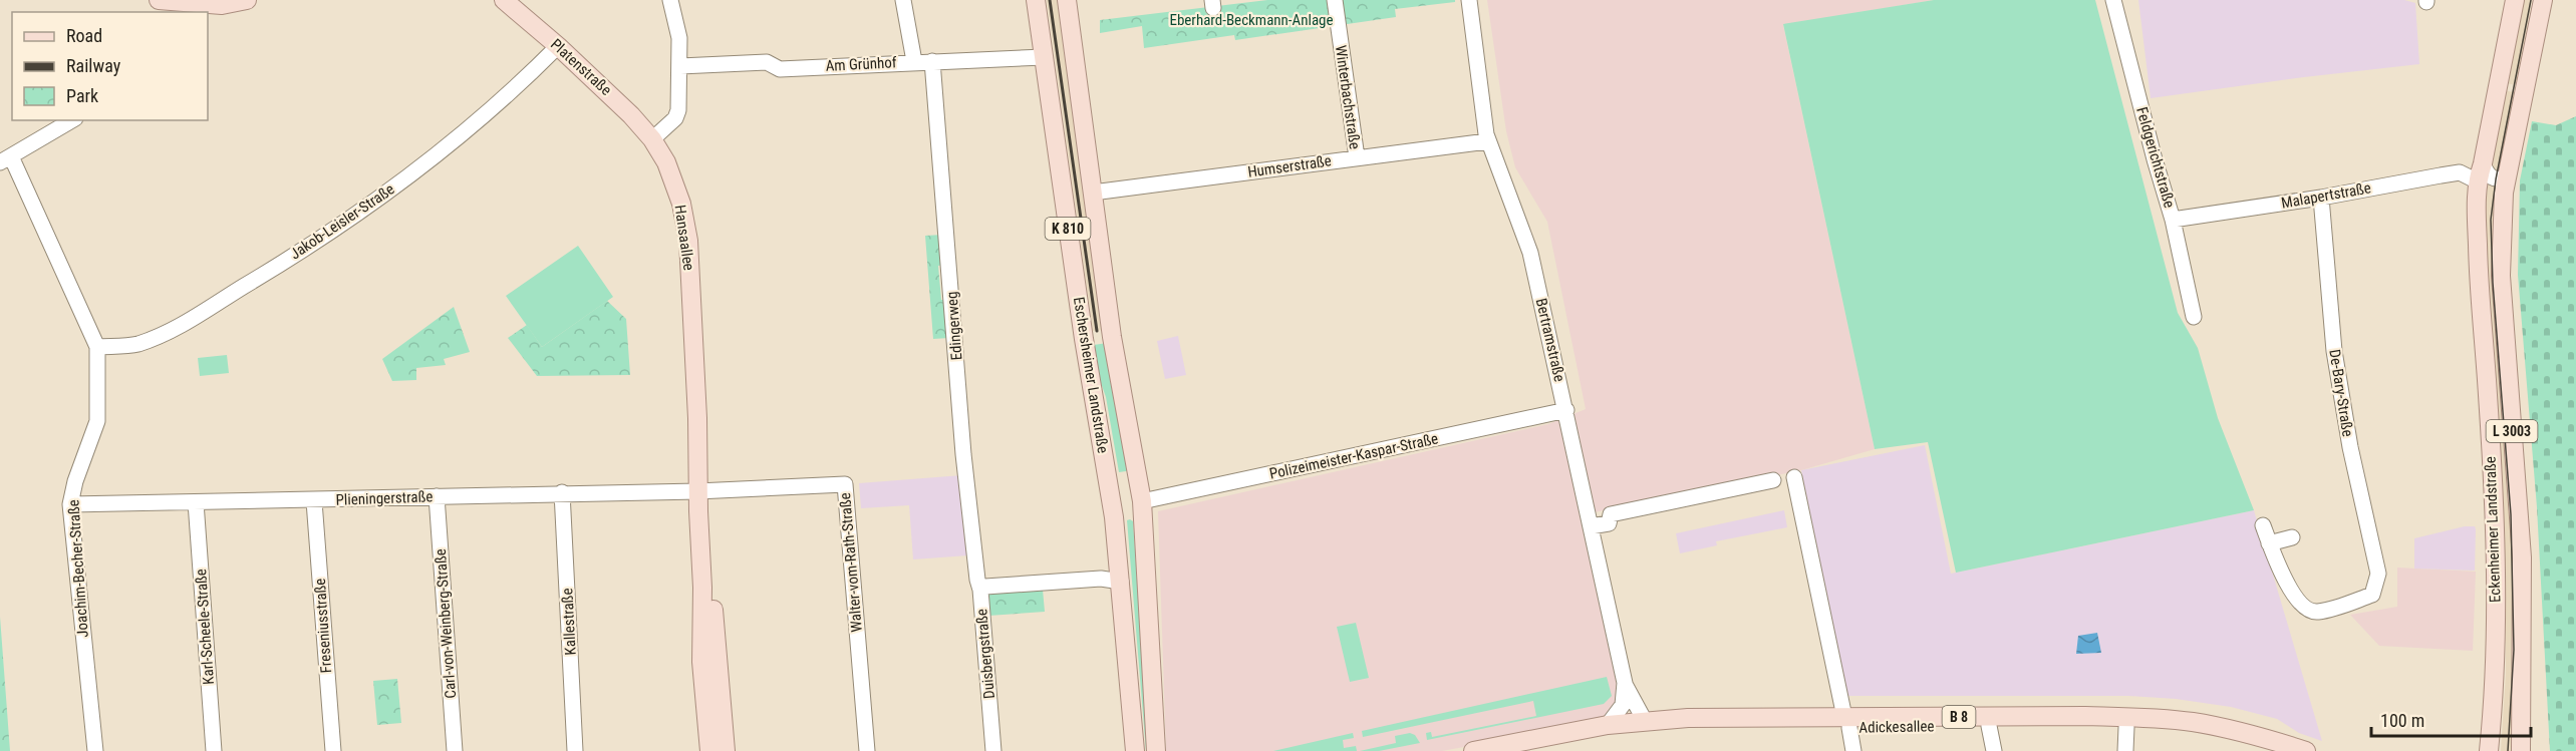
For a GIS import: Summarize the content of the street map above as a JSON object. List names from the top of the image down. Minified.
{"streets":{"main road":["Platenstraße","K 810","Hansaallee","Eschersheimer Landstraße","L 3003","Eckenheimer Landstraße","B 8","Adickesallee"],"street":["Am Grünhof","Winterbachstraße","Feldgerichtstraße","Humserstraße","Malapertstraße","Jakob-Leisler-Straße","Edingerweg","Bertramstraße","De-Bary-Straße","Polizeimeister-Kaspar-Straße","Plieningerstraße","Walter-vom-Rath-Straße","Joachim-Becher-Straße","Kallestraße","Carl-von-Weinberg-Straße","Freseniusstraße","Karl-Scheele-Straße","Duisbergstraße"]},"crossings":[["Am Grünhof","Edingerweg"],["Am Grünhof","Eschersheimer Landstraße"],["Platenstraße","Jakob-Leisler-Straße"],["Platenstraße","Hansaallee"],["Winterbachstraße","Humserstraße"],["Feldgerichtstraße","Malapertstraße"],["Humserstraße","Bertramstraße"],["Humserstraße","Eschersheimer Landstraße"],["Malapertstraße","De-Bary-Straße"],["Malapertstraße","Eckenheimer Landstraße"],["Jakob-Leisler-Straße","Joachim-Becher-Straße"],["Hansaallee","Plieningerstraße"],["Hansaallee","Walter-vom-Rath-Straße"],["Edingerweg","Duisbergstraße"],["Bertramstraße","Polizeimeister-Kaspar-Straße"],["Bertramstraße","Adickesallee"],["Eschersheimer Landstraße","Polizeimeister-Kaspar-Straße"],["Eschersheimer Landstraße","Duisbergstraße"],["Plieningerstraße","Walter-vom-Rath-Straße"],["Plieningerstraße","Joachim-Becher-Straße"],["Plieningerstraße","Kallestraße"],["Plieningerstraße","Carl-von-Weinberg-Straße"],["Plieningerstraße","Freseniusstraße"],["Plieningerstraße","Karl-Scheele-Straße"]],"parks":["Eberhard-Beckmann-Anlage"],"legend":["Road","Railway","Park"],"scale_bar":"100 m"}
